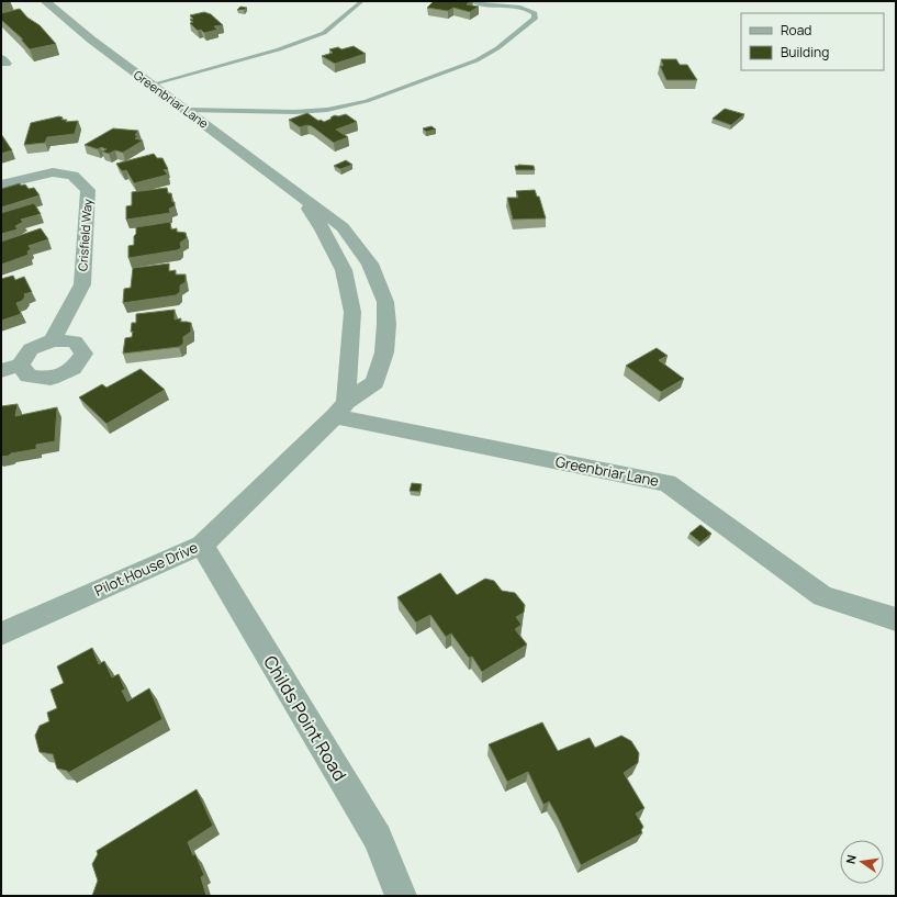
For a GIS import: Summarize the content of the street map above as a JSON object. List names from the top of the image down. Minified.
{"streets":{"street":["Greenbriar Lane","Crisfield Way","Pilot House Drive","Childs Point Road"]},"crossings":[["Greenbriar Lane","Pilot House Drive"],["Pilot House Drive","Childs Point Road"]],"legend":["Road","Building"],"north":"left"}
